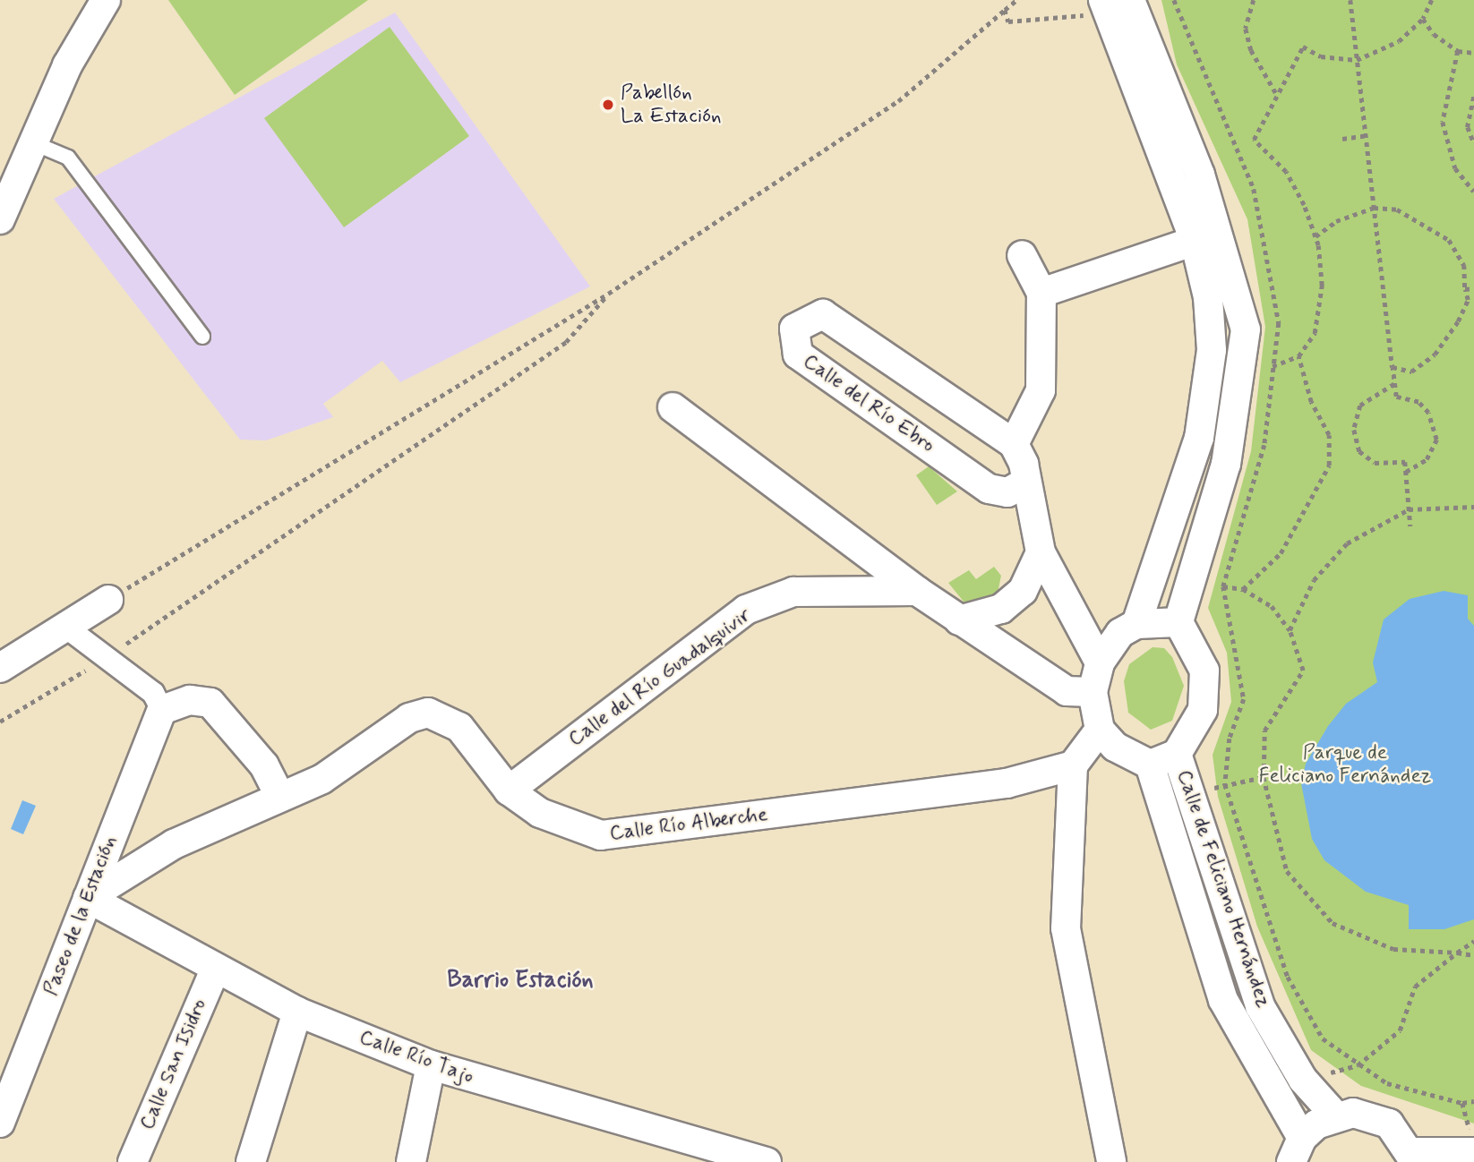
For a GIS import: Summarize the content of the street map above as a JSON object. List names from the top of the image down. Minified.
{"streets":{"street":["Calle del Río Ebro","Calle del Río Guadalquivir","Calle Río Alberche","Calle de Feliciano Hernández","Paseo de la Estación","Calle Río Tajo","Calle San Isidro"]},"crossings":[["Calle del Río Guadalquivir","Calle Río Alberche"],["Calle Río Alberche","Paseo de la Estación"],["Calle Río Alberche","Calle Río Tajo"],["Paseo de la Estación","Calle Río Tajo"],["Calle Río Tajo","Calle San Isidro"]],"districts":["Barrio Estación"],"parks":["Parque de Feliciano Fernández"],"places":["Pabellón La Estación"]}
